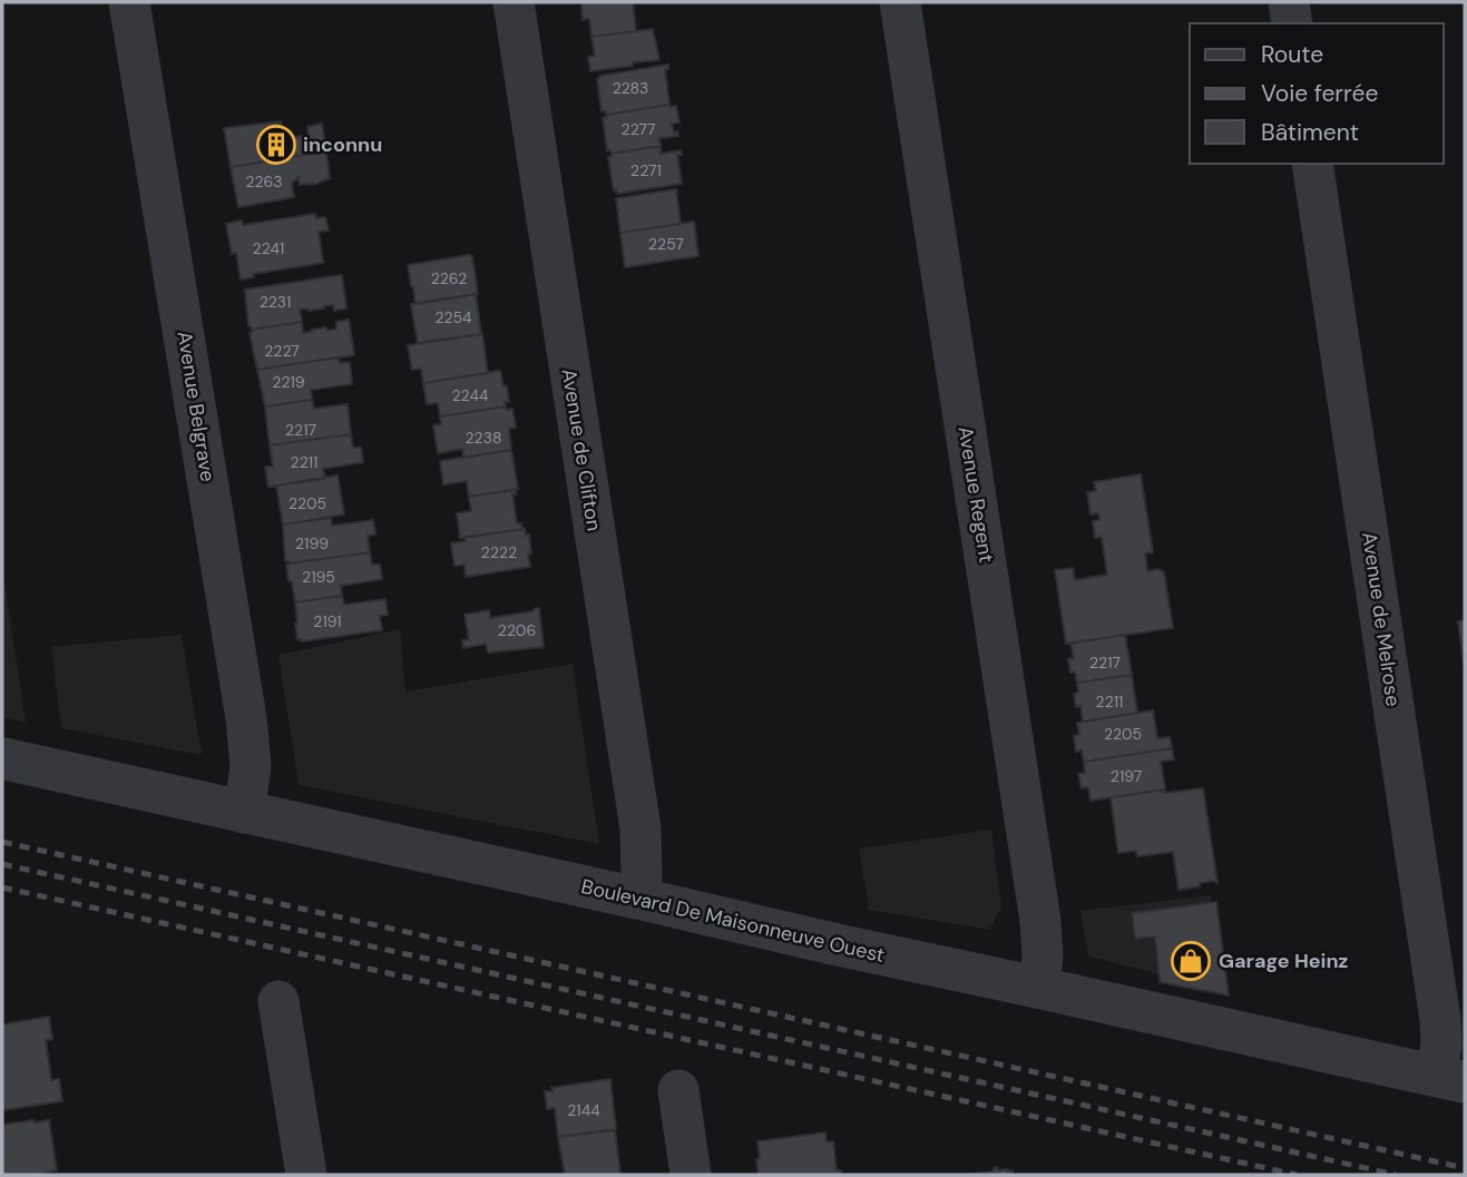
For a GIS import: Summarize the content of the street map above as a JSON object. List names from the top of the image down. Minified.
{"streets":{"street":["Avenue Belgrave","Avenue de Clifton","Avenue Regent","Avenue de Melrose","Boulevard De Maisonneuve Ouest"]},"crossings":[["Avenue Belgrave","Boulevard De Maisonneuve Ouest"],["Avenue de Clifton","Boulevard De Maisonneuve Ouest"],["Avenue Regent","Boulevard De Maisonneuve Ouest"],["Avenue de Melrose","Boulevard De Maisonneuve Ouest"]],"places":{"building":["inconnu"],"shop":["Garage Heinz"]},"house_numbers":["2283","2277","2271","2263","2257","2241","2262","2231","2254","2227","2219","2244","2217","2238","2211","2205","2199","2222","2195","2191","2206","2217","2211","2205","2197","2144"],"legend":["Route","Voie ferrée","Bâtiment"]}
